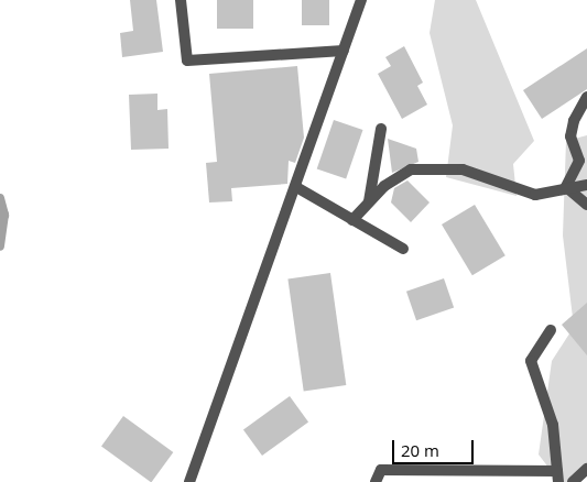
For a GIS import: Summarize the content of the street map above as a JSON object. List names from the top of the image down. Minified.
{"scale_bar":"20 m"}
